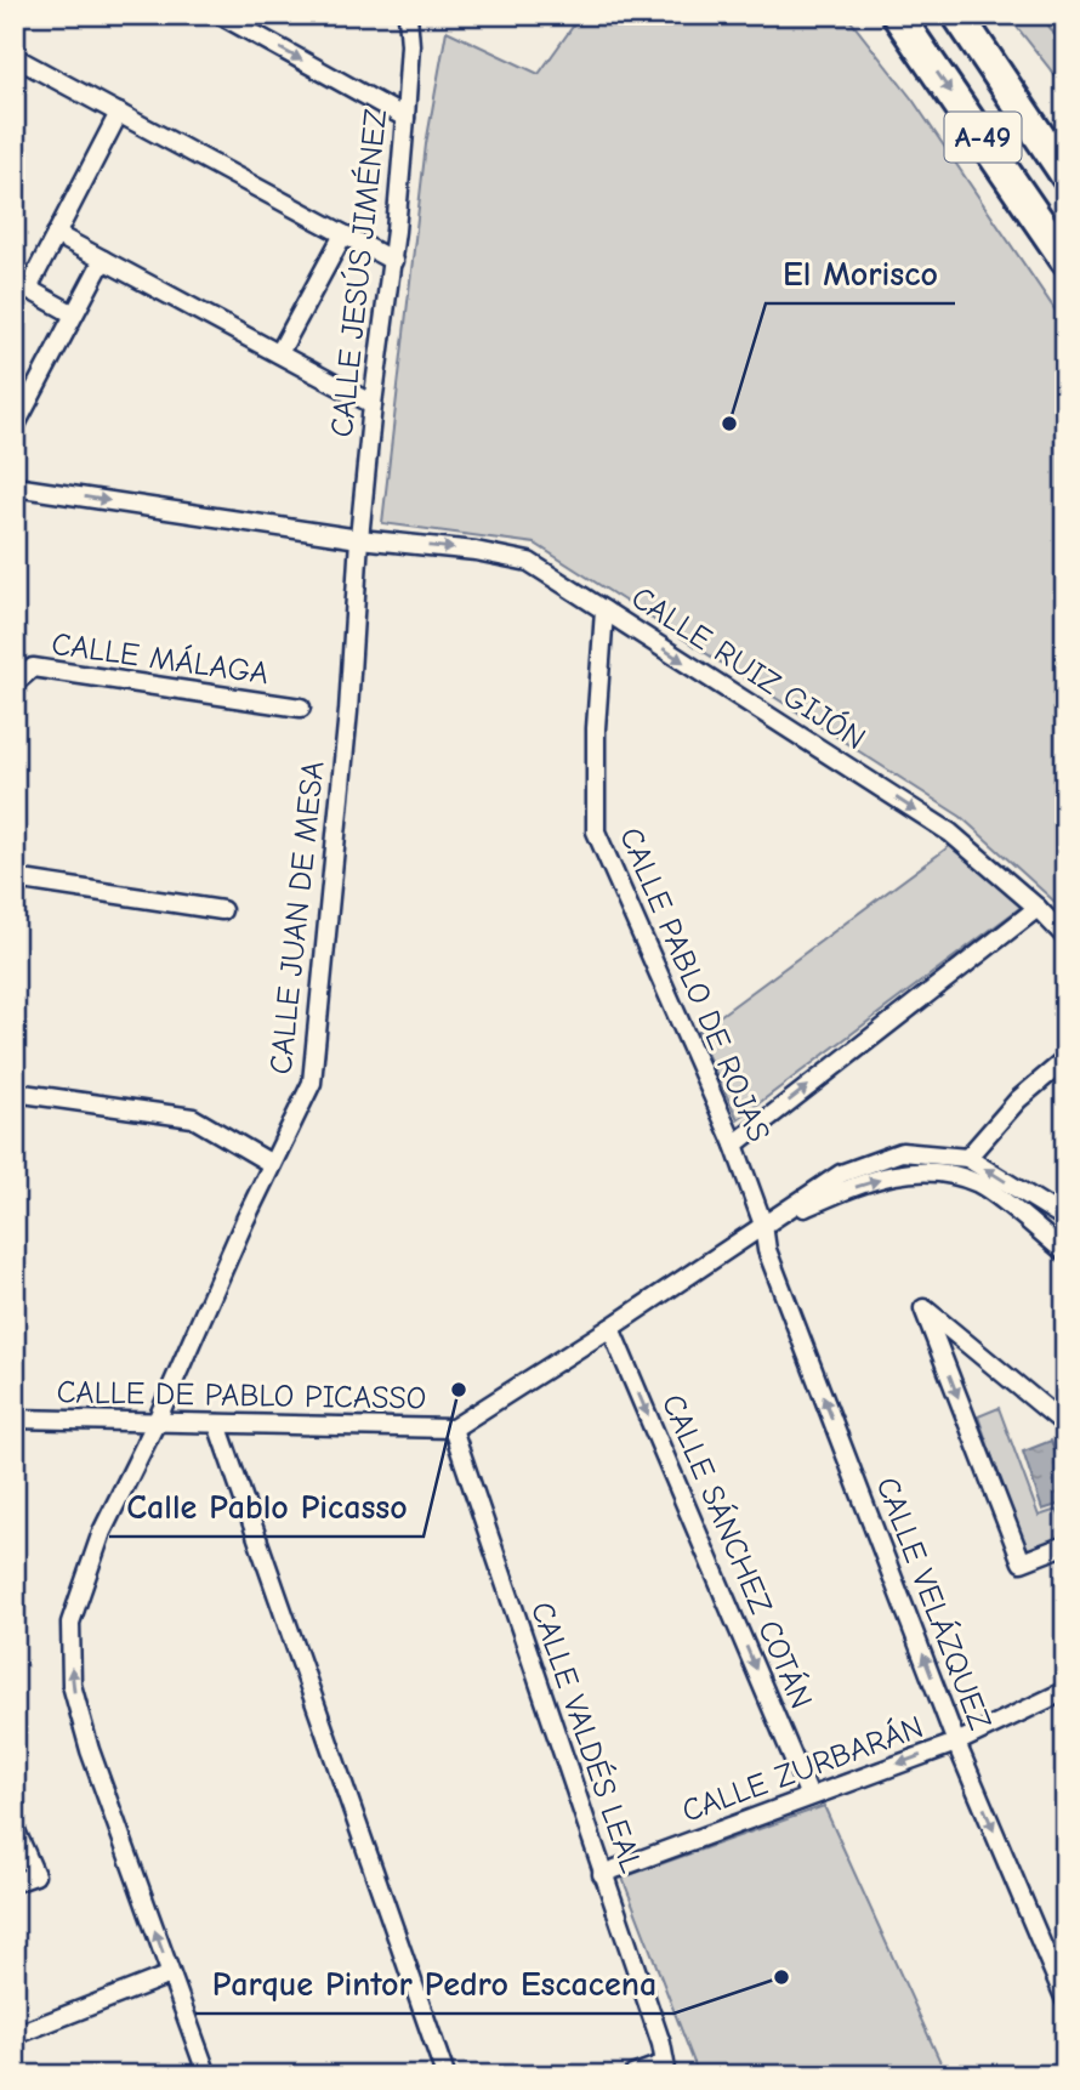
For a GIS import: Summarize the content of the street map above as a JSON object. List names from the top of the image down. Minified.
{"streets":{"highway":["A-49"],"street":["CALLE JESÚS JIMÉNEZ","CALLE MÁLAGA","CALLE RUIZ GIJÓN","CALLE JUAN DE MESA","CALLE PABLO DE ROJAS","CALLE DE PABLO PICASSO","CALLE SÁNCHEZ COTÁN","CALLE VELÁZQUEZ","CALLE VALDÉS LEAL","CALLE ZURBARÁN"]},"crossings":[["CALLE JESÚS JIMÉNEZ","CALLE RUIZ GIJÓN"],["CALLE JESÚS JIMÉNEZ","CALLE JUAN DE MESA"],["CALLE RUIZ GIJÓN","CALLE JUAN DE MESA"],["CALLE RUIZ GIJÓN","CALLE PABLO DE ROJAS"],["CALLE JUAN DE MESA","CALLE DE PABLO PICASSO"],["CALLE PABLO DE ROJAS","CALLE DE PABLO PICASSO"],["CALLE PABLO DE ROJAS","CALLE VELÁZQUEZ"],["CALLE DE PABLO PICASSO","CALLE SÁNCHEZ COTÁN"],["CALLE DE PABLO PICASSO","CALLE VELÁZQUEZ"],["CALLE DE PABLO PICASSO","CALLE VALDÉS LEAL"],["CALLE SÁNCHEZ COTÁN","CALLE ZURBARÁN"],["CALLE VELÁZQUEZ","CALLE ZURBARÁN"],["CALLE VALDÉS LEAL","CALLE ZURBARÁN"]],"one_way":["CALLE RUIZ GIJÓN","CALLE SÁNCHEZ COTÁN"],"places":["El Morisco","Calle Pablo Picasso","Parque Pintor Pedro Escacena"]}
